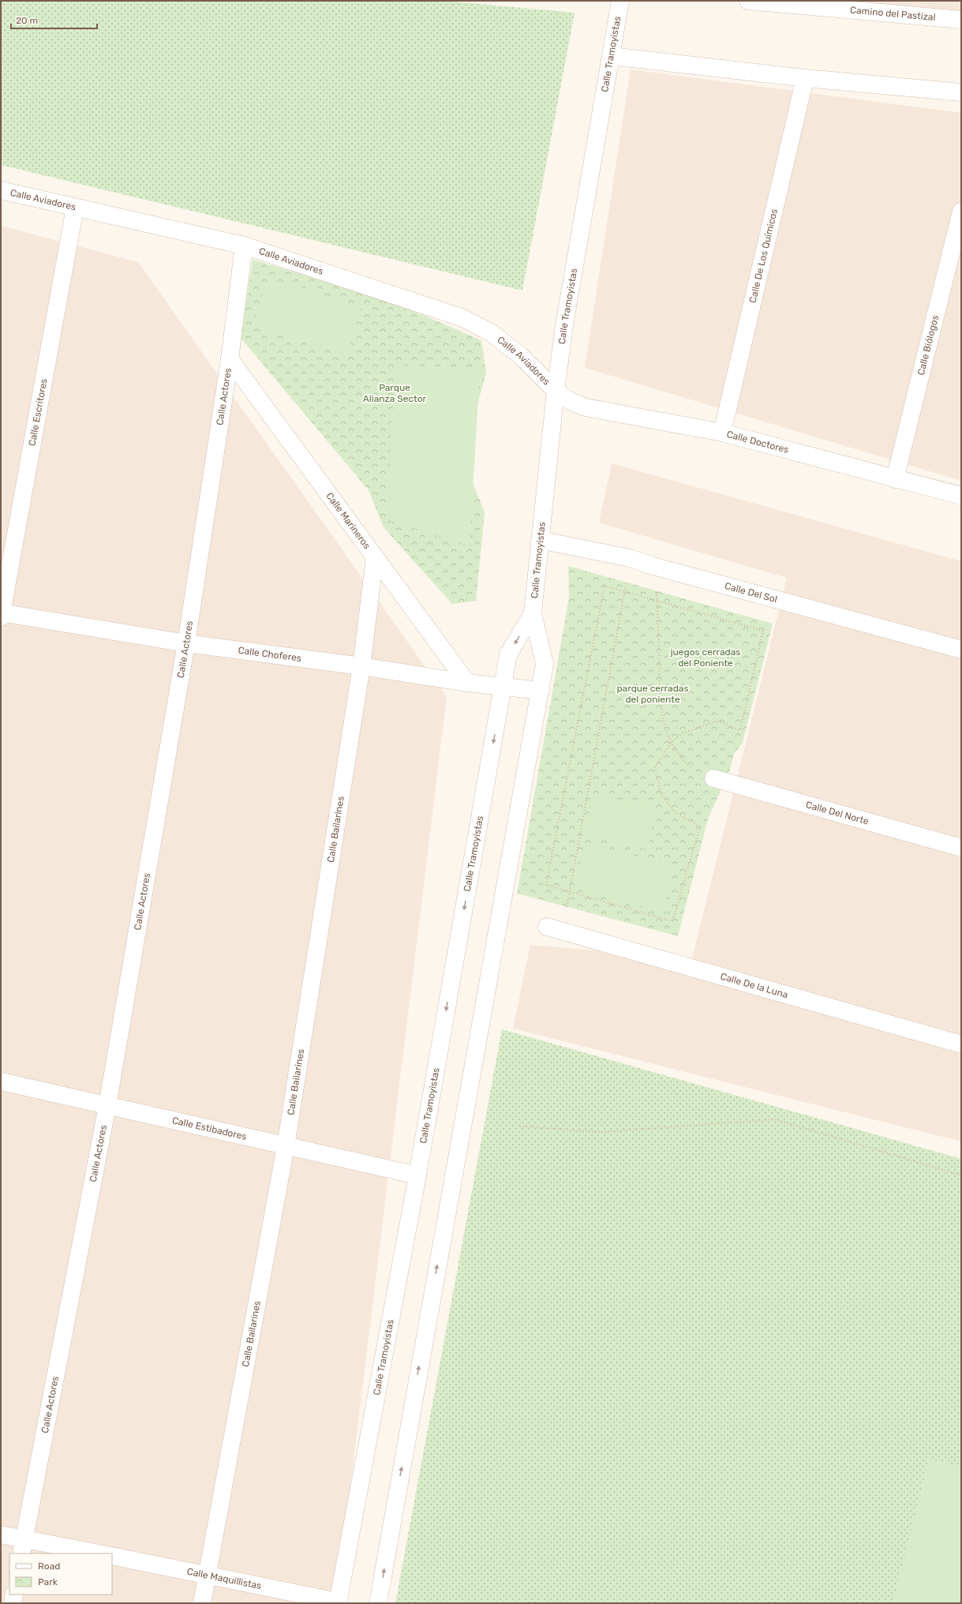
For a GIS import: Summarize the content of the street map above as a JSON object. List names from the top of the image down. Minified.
{"streets":{"street":["Camino del Pastizal","Calle Tramoyistas","Calle Aviadores","Calle De Los Químicos","Calle Biólogos","Calle Actores","Calle Escritores","Calle Doctores","Calle Marineros","Calle Del Sol","Calle Choferes","Calle Del Norte","Calle Bailarines","Calle De la Luna","Calle Estibadores","Calle Maquillistas"]},"crossings":[["Calle Tramoyistas","Calle Aviadores"],["Calle Tramoyistas","Calle Doctores"],["Calle Tramoyistas","Calle Del Sol"],["Calle Tramoyistas","Calle Choferes"],["Calle Tramoyistas","Calle Estibadores"],["Calle Tramoyistas","Calle Maquillistas"],["Calle Aviadores","Calle Actores"],["Calle Aviadores","Calle Escritores"],["Calle Aviadores","Calle Doctores"],["Calle De Los Químicos","Calle Doctores"],["Calle Biólogos","Calle Doctores"],["Calle Actores","Calle Marineros"],["Calle Actores","Calle Choferes"],["Calle Actores","Calle Estibadores"],["Calle Escritores","Calle Choferes"],["Calle Marineros","Calle Choferes"],["Calle Marineros","Calle Bailarines"],["Calle Choferes","Calle Bailarines"],["Calle Bailarines","Calle Estibadores"],["Calle Bailarines","Calle Maquillistas"]],"parks":["Parque Alianza Sector","juegos cerradas del Poniente","parque cerradas del poniente"],"legend":["Road","Park"],"scale_bar":"20 m"}
